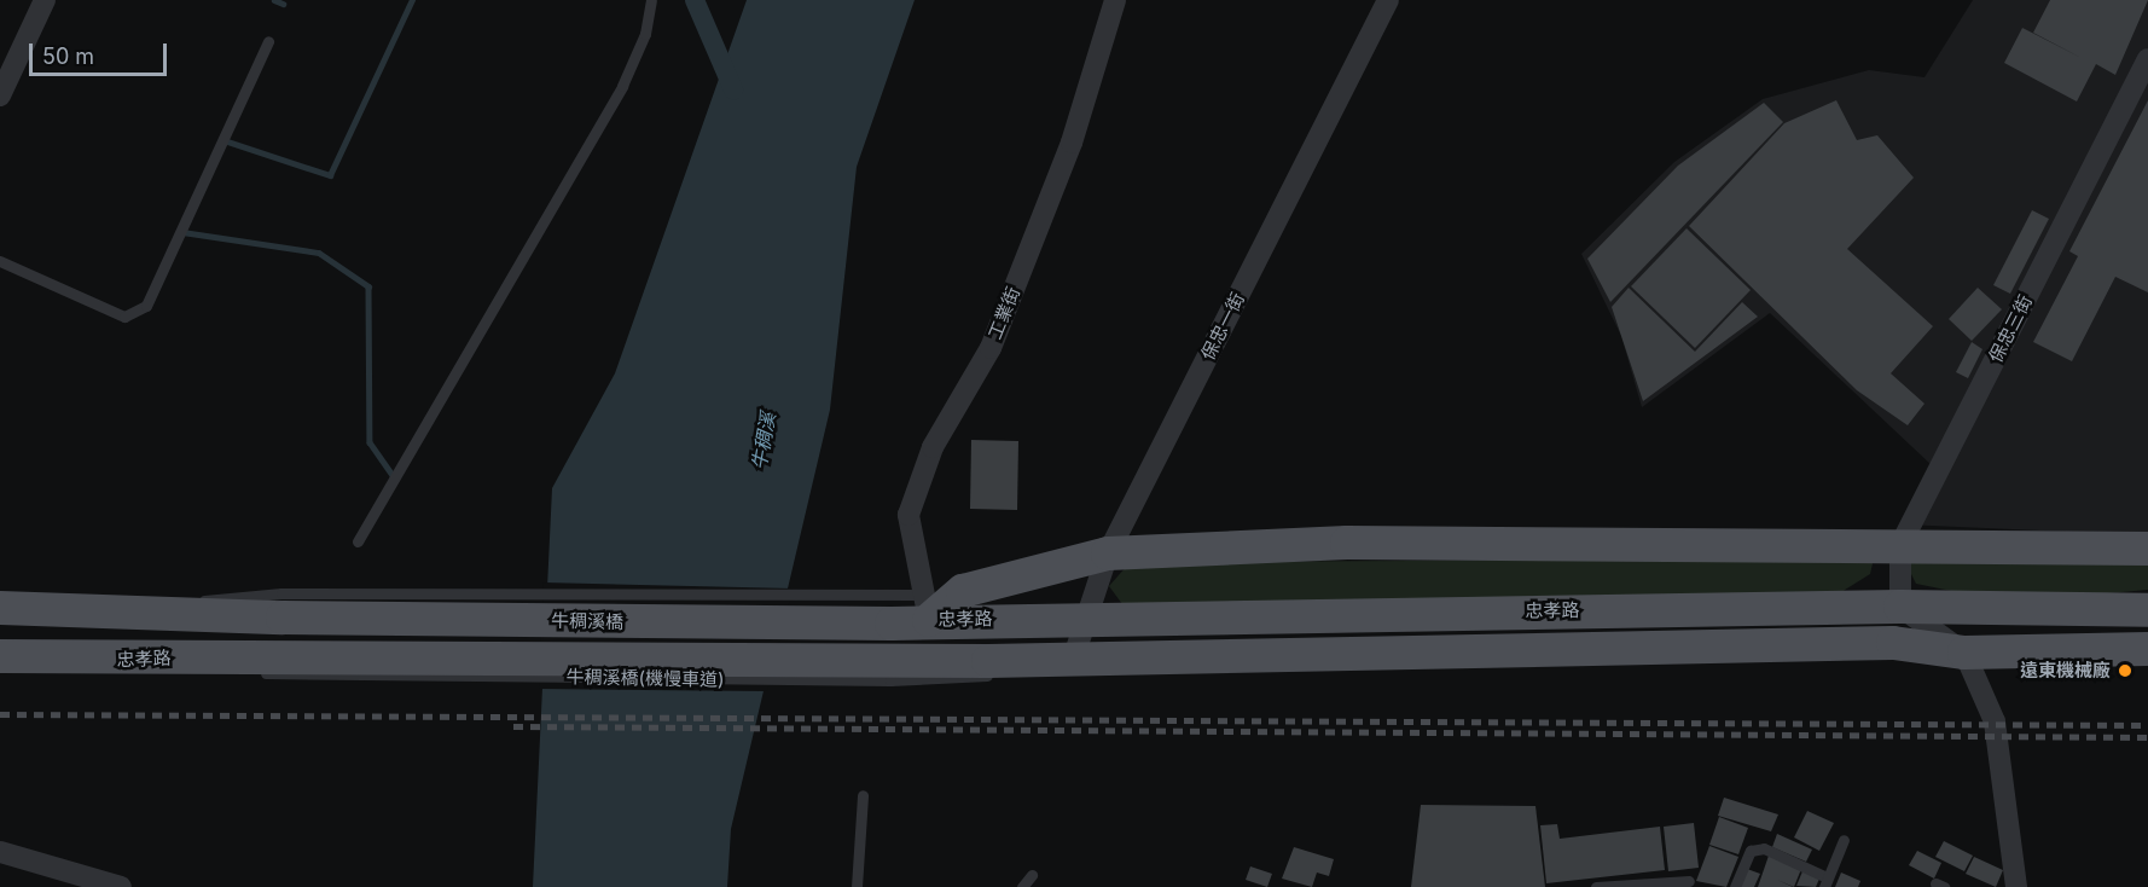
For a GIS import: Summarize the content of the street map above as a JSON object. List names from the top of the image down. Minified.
{"streets":{"main road":["忠孝路","牛稠溪橋"],"street":["工業街","保忠一街","保忠三街"]},"crossings":[["工業街","忠孝路"],["工業街","牛稠溪橋"],["保忠一街","忠孝路"],["保忠一街","牛稠溪橋"],["保忠三街","忠孝路"],["忠孝路","牛稠溪橋"]],"water":["牛稠溪"],"places":["遠東機械廠"],"scale_bar":"50 m"}
